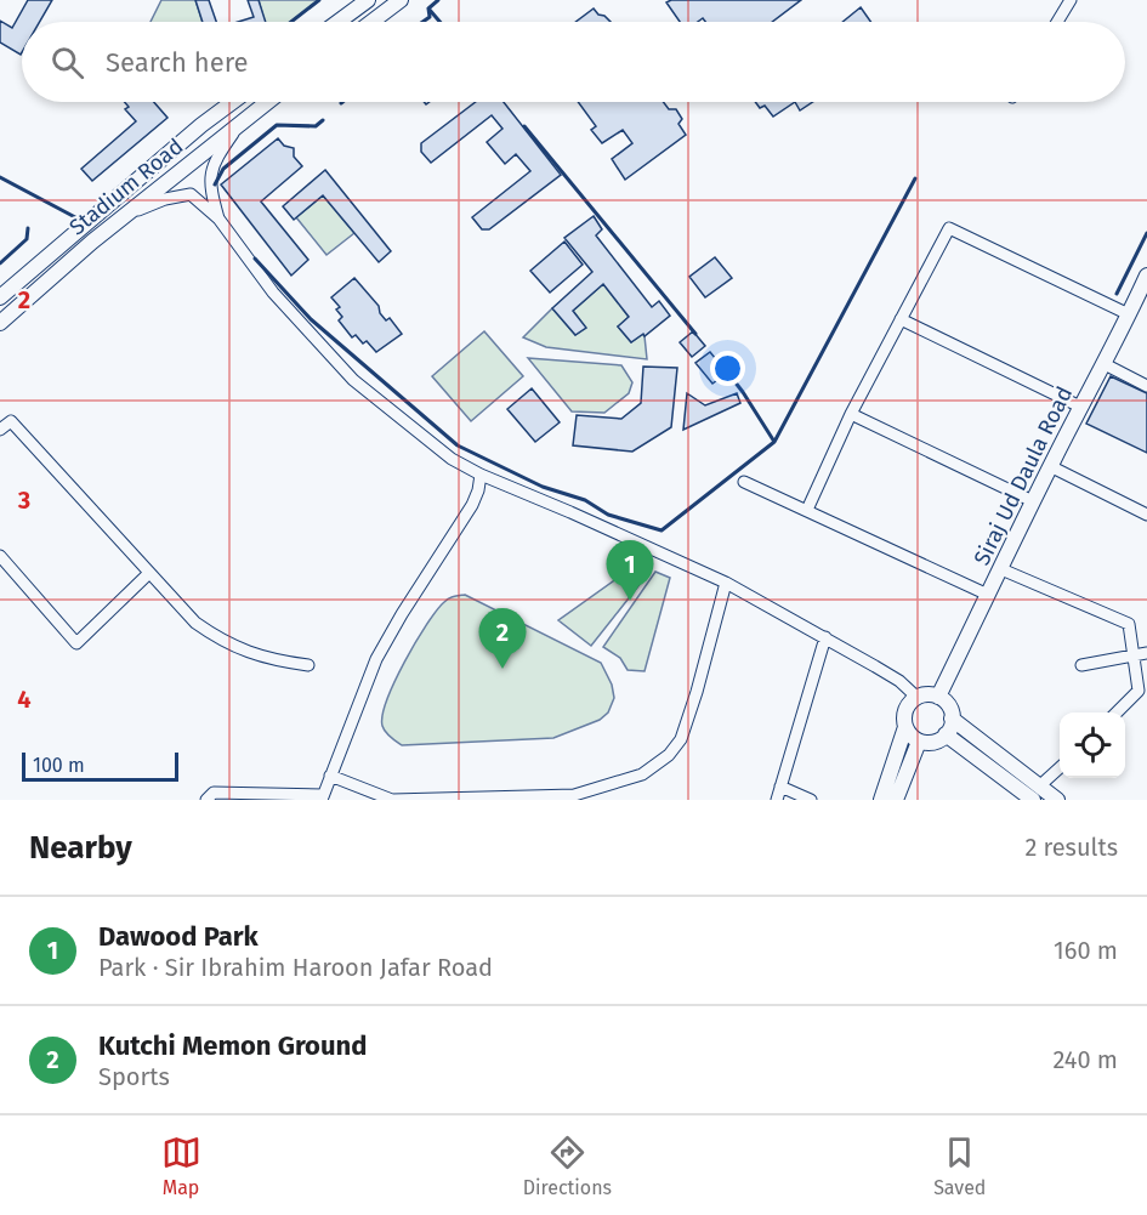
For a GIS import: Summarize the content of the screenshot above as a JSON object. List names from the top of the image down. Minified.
{"streets":{"main road":["Stadium Road","Siraj Ud Daula Road"]},"scale_bar":"100 m","page":{"search":"Search here","pins":["1","2"],"scale":"100 m","heading":["Nearby","2 results"],"list":[{"mark":"1","name":"Dawood Park","note":"Park · Sir Ibrahim Haroon Jafar Road","value":"160 m"},{"mark":"2","name":"Kutchi Memon Ground","note":"Sports","value":"240 m"}],"nav":["Map","Directions","Saved"]},"grid":{"rows":["2","3","4"]}}
